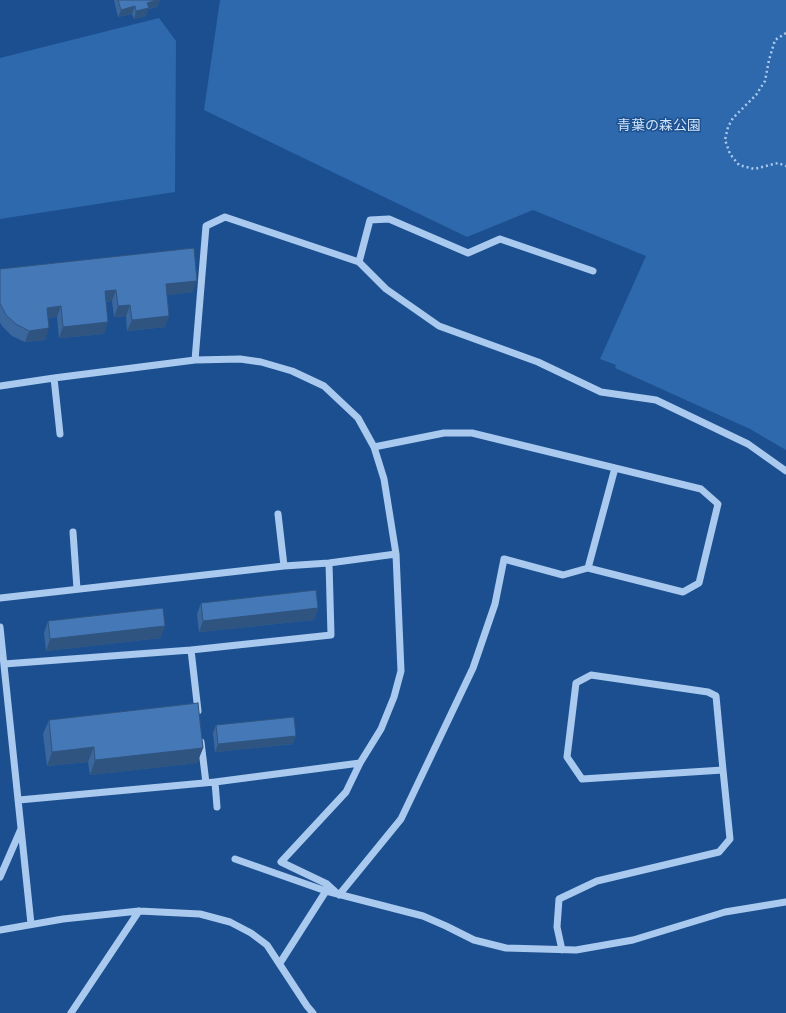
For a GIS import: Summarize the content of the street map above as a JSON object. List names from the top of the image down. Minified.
{"parks":["青葉の森公園"]}
